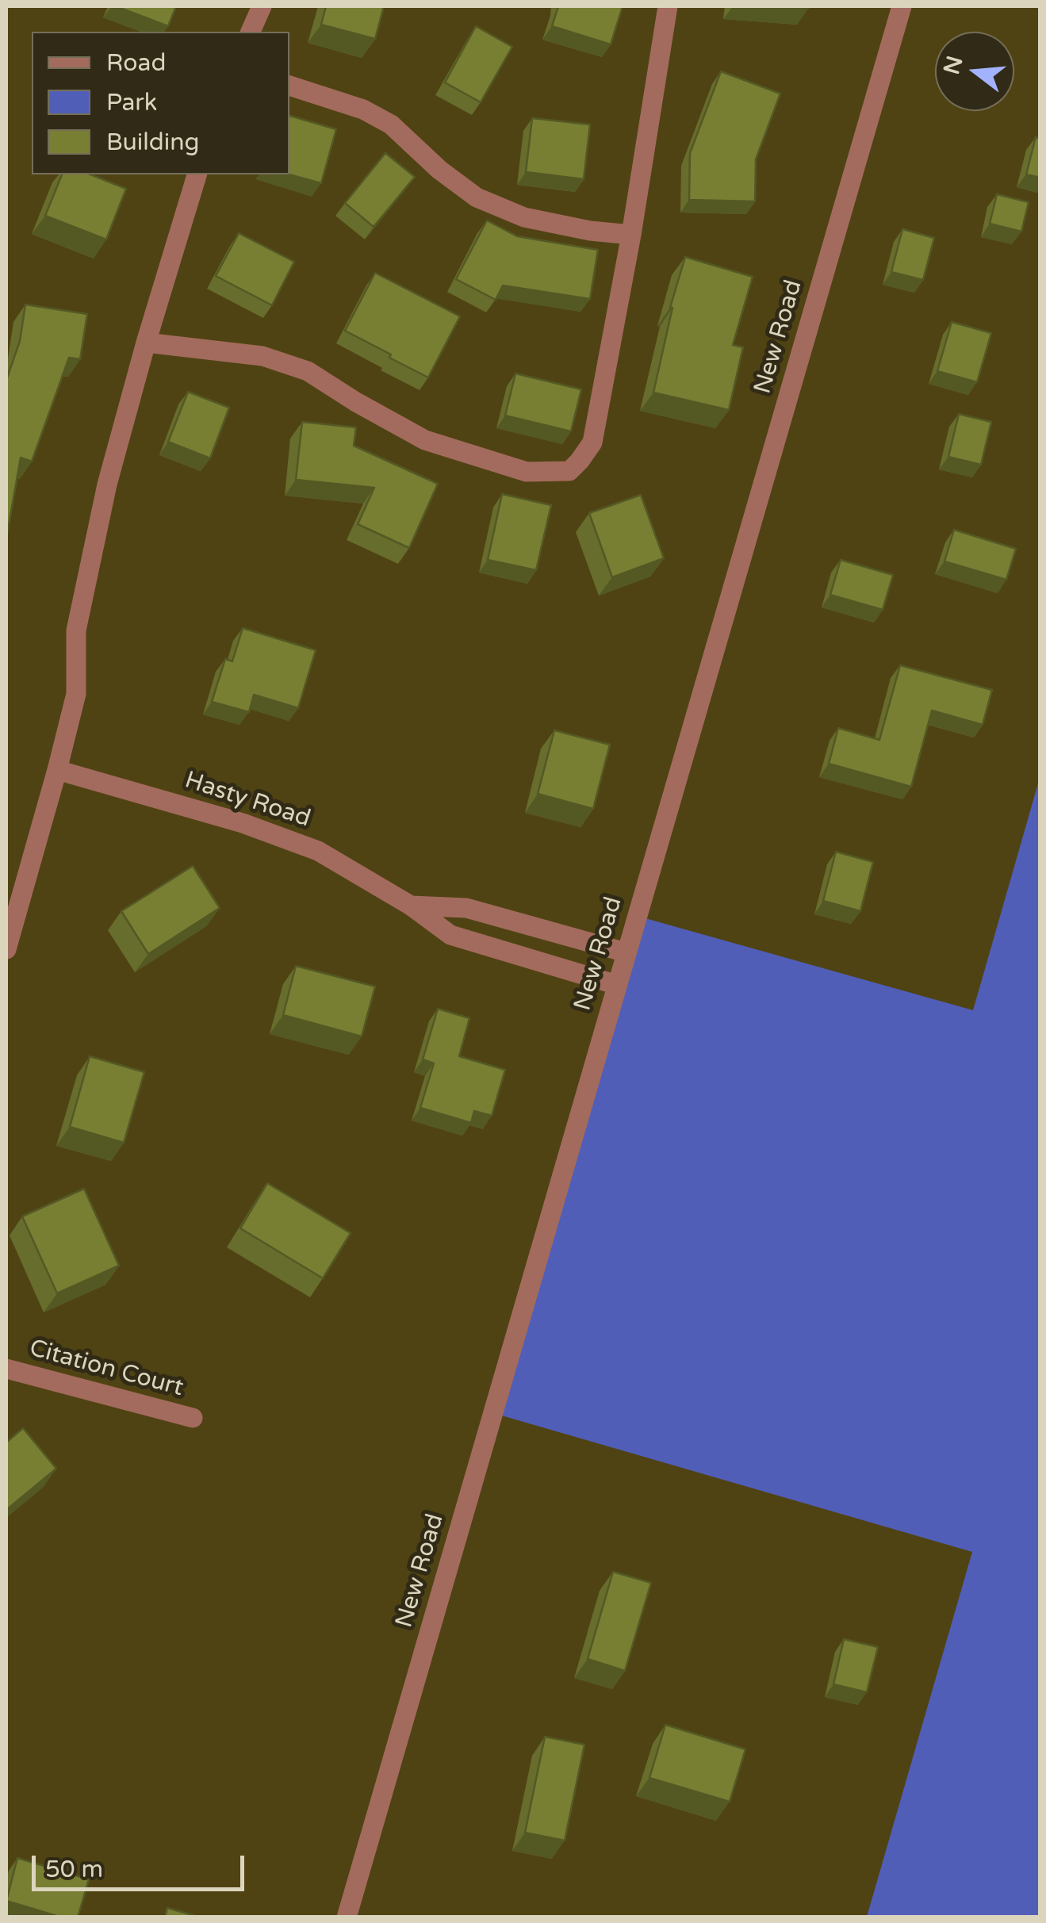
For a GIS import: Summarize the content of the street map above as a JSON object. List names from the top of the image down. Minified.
{"streets":{"street":["New Road","Hasty Road","Citation Court"]},"crossings":[["New Road","Hasty Road"]],"legend":["Road","Park","Building"],"scale_bar":"50 m","north":"left"}
